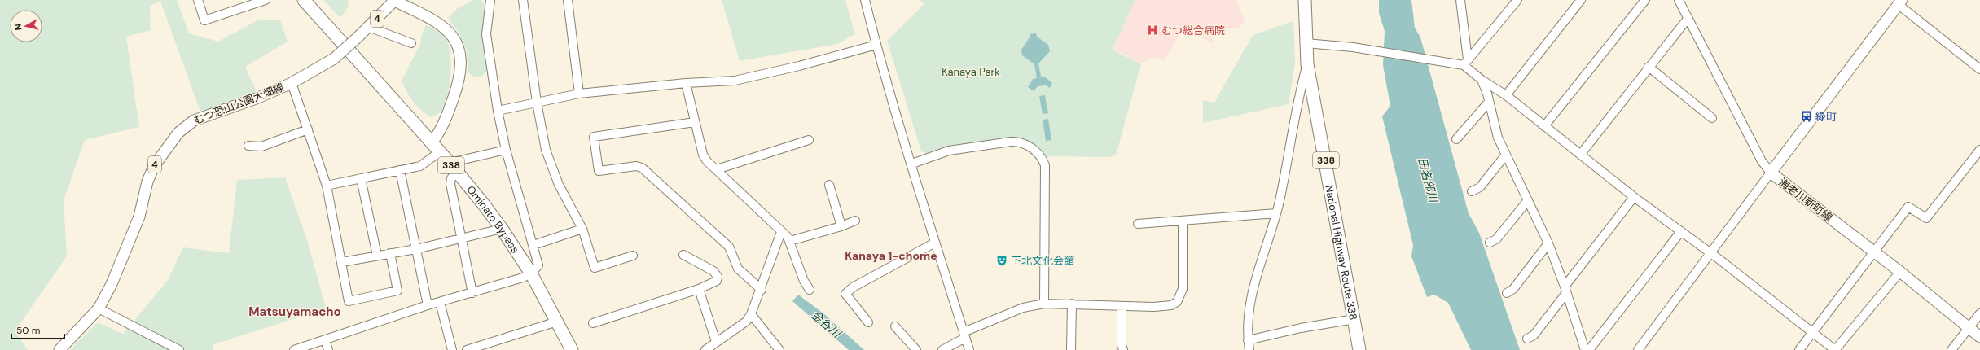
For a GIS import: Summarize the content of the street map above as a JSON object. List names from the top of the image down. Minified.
{"streets":{"highway":["338","Ominato Bypass","National Highway Route 338"],"main road":["4","むつ恐山公園大畑線","海老川新町線"]},"crossings":[["4","むつ恐山公園大畑線"]],"districts":["Kanaya 1-chome","Matsuyamacho"],"water":["田名部川","金谷川"],"parks":["Kanaya Park"],"places":{"hospital":["むつ総合病院"],"bus stop":["緑町"],"theatre":["下北文化会館"]},"scale_bar":"50 m","north":"left"}
